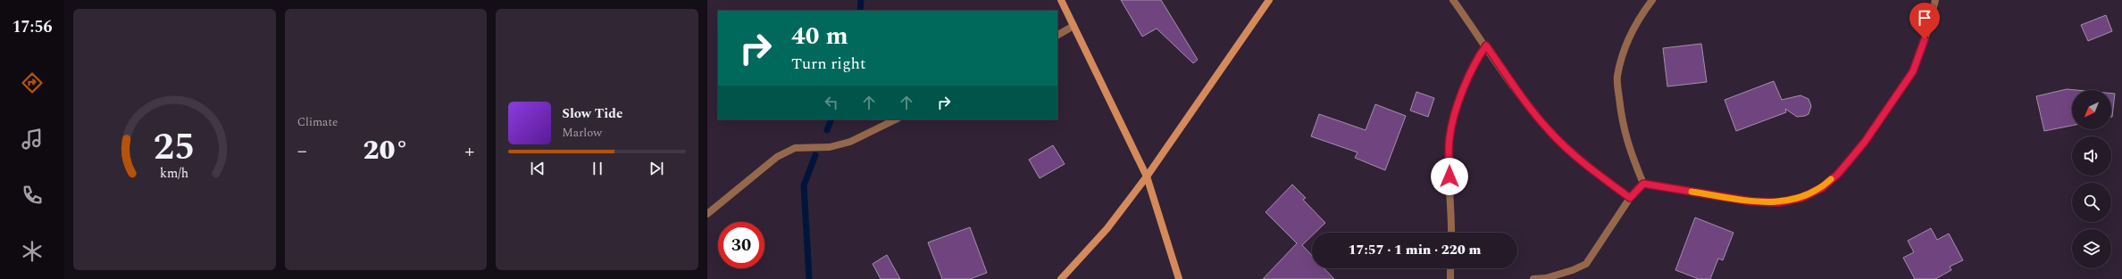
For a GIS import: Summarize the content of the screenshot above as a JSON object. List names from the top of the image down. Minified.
{"north":"bottom left","page":{"tabs":"17:56","tile":"Climate","turn":["40 m","Turn right"],"song":["Slow Tide","Marlow"],"heat":["−","20°","+"],"limit":"30","trip":"17:57 · 1 min · 220 m","gauge":["25","km/h"]}}
